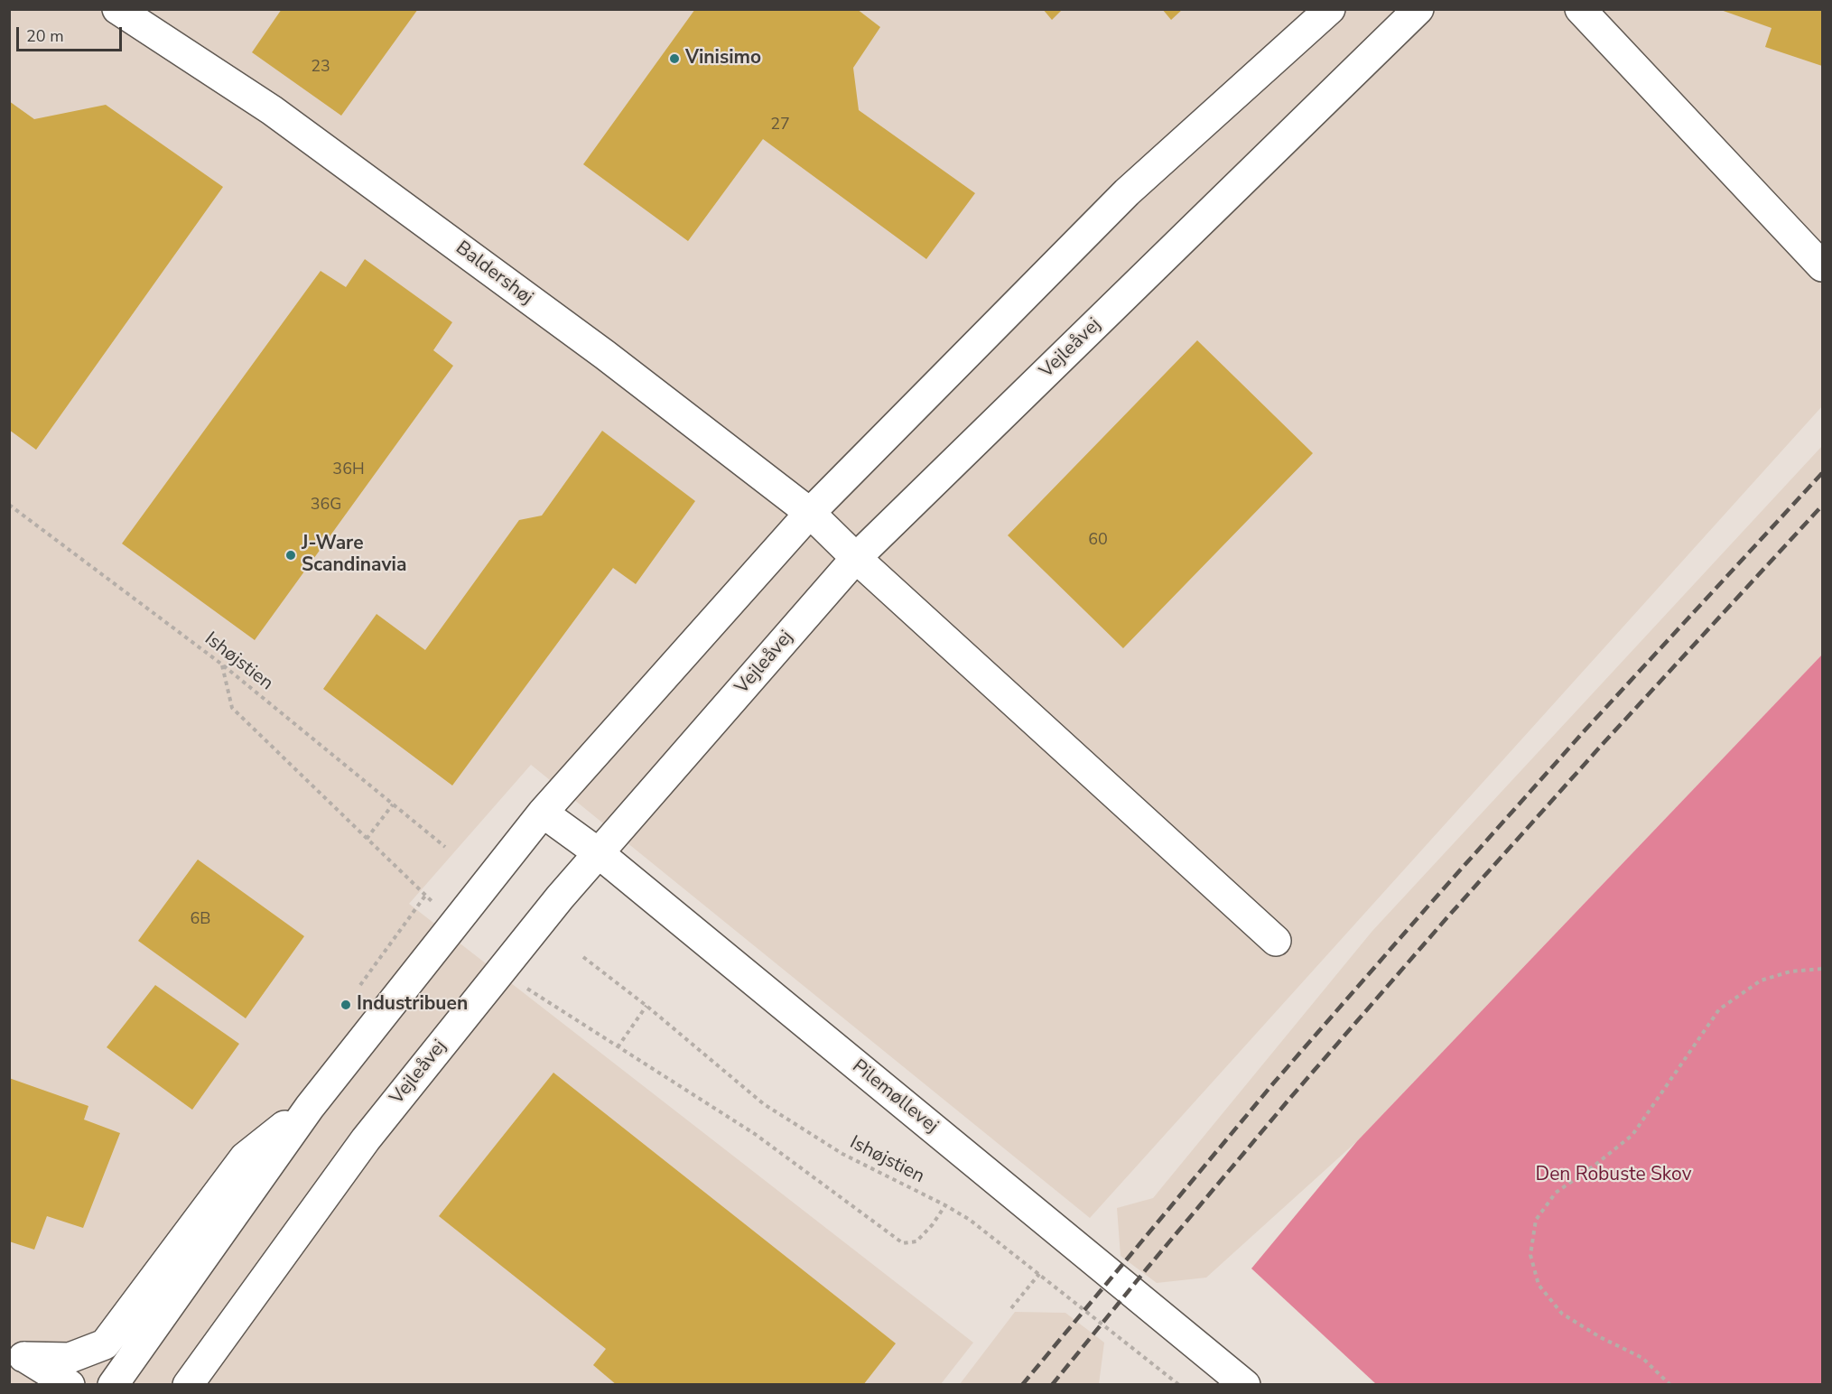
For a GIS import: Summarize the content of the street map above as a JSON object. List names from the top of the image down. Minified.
{"streets":{"street":["Baldershøj","Vejleåvej","Pilemøllevej"],"path":["Ishøjstien"]},"crossings":[["Baldershøj","Vejleåvej"],["Vejleåvej","Pilemøllevej"]],"parks":["Den Robuste Skov"],"places":["Vinisimo","J-Ware Scandinavia","Industribuen"],"house_numbers":["23","27","36H","36G","60","6B"],"scale_bar":"20 m"}
